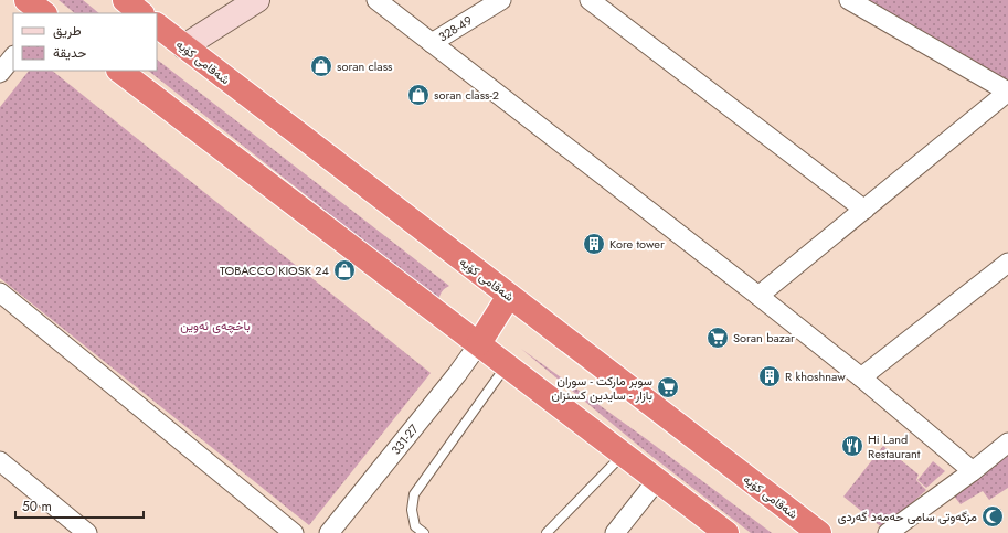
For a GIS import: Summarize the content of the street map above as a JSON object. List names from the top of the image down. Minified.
{"streets":{"highway":["شەقامی کۆیە"],"street":["328-49","331-27"]},"parks":["باخچەی ئەوین"],"places":{"shop":["soran class","soran class-2","TOBACCO KIOSK 24"],"building":["Kore tower","R khoshnaw"],"supermarket":["Soran bazar","سوبر ماركت - سوران بازار - سايدين كسنزان"],"restaurant":["Hi Land Restaurant"],"mosque":["مزگەوتی سامی حەمەد گەردی"]},"legend":["طريق","حديقة"],"scale_bar":"50 m"}
